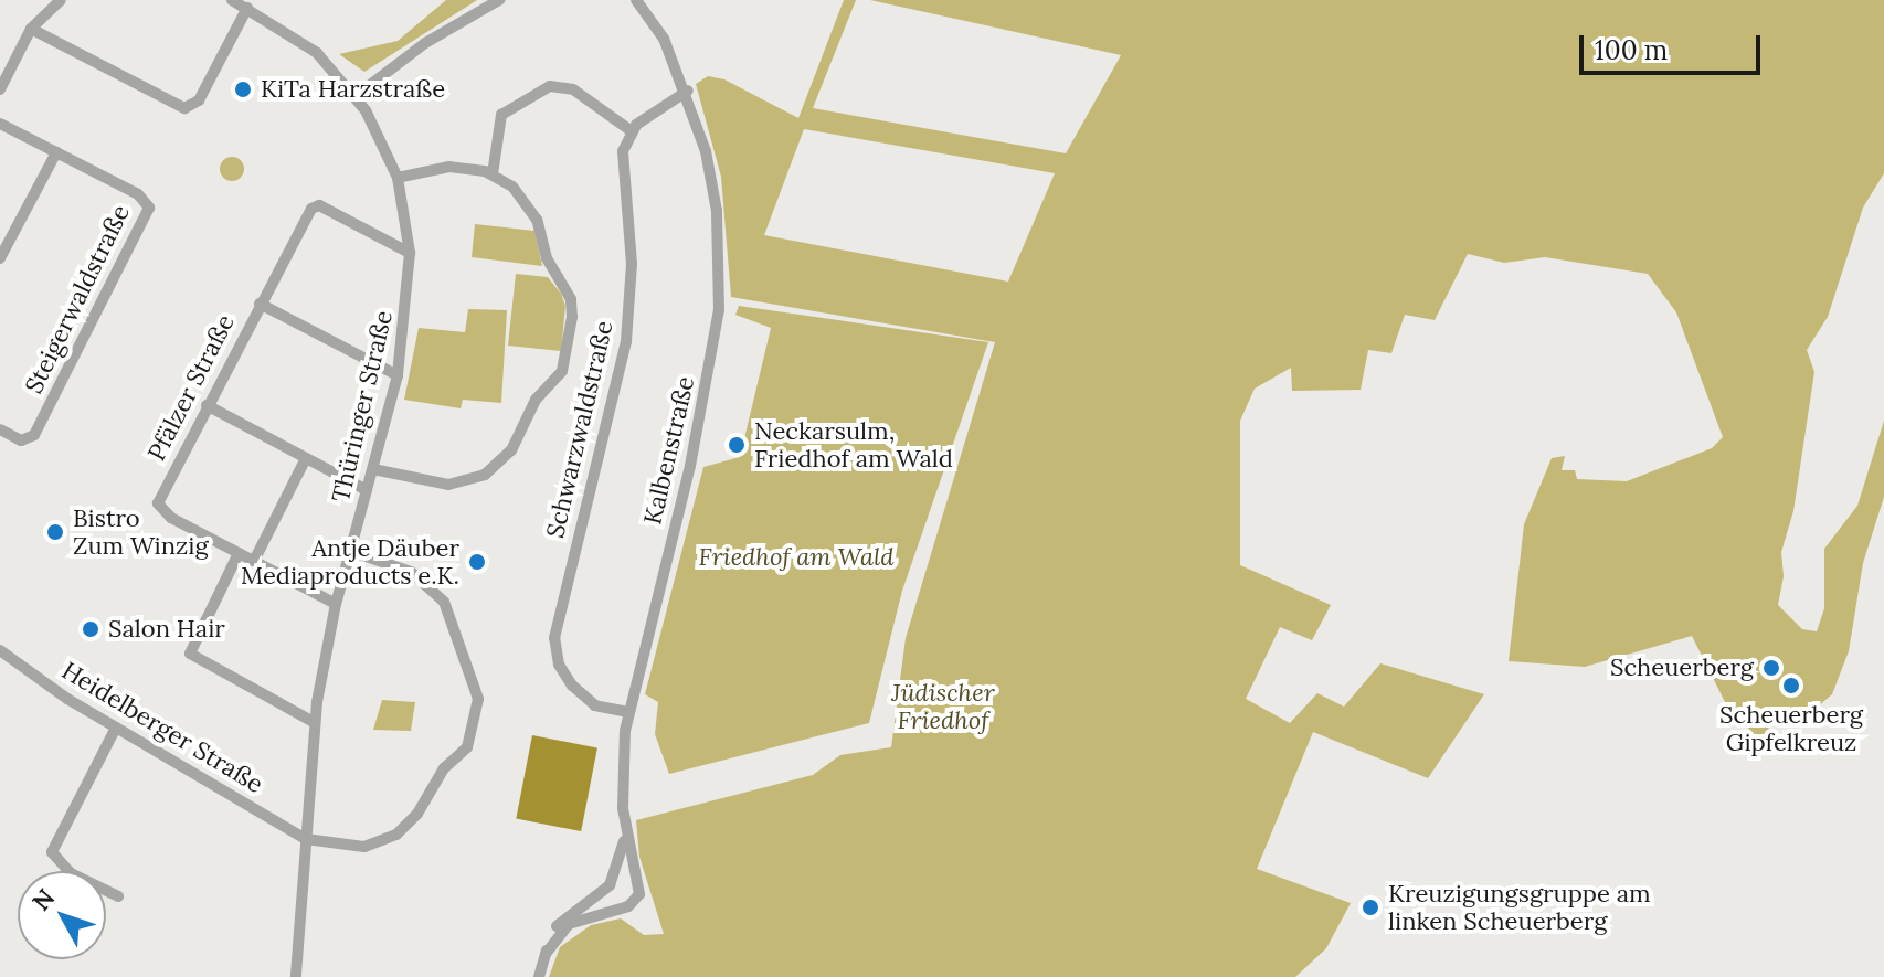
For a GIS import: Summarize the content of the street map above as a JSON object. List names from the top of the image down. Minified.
{"streets":{"street":["Steigerwaldstraße","Pfälzer Straße","Thüringer Straße","Schwarzwaldstraße","Kalbenstraße","Heidelberger Straße"]},"crossings":[["Pfälzer Straße","Thüringer Straße"],["Thüringer Straße","Heidelberger Straße"],["Schwarzwaldstraße","Kalbenstraße"]],"parks":["Friedhof am Wald","Jüdischer Friedhof"],"places":["KiTa Harzstraße","Neckarsulm, Friedhof am Wald","Bistro Zum Winzig","Antje Däuber Mediaproducts e.K.","Salon Hair","Scheuerberg","Scheuerberg Gipfelkreuz","Kreuzigungsgruppe am linken Scheuerberg"],"scale_bar":"100 m","north":"top left"}
